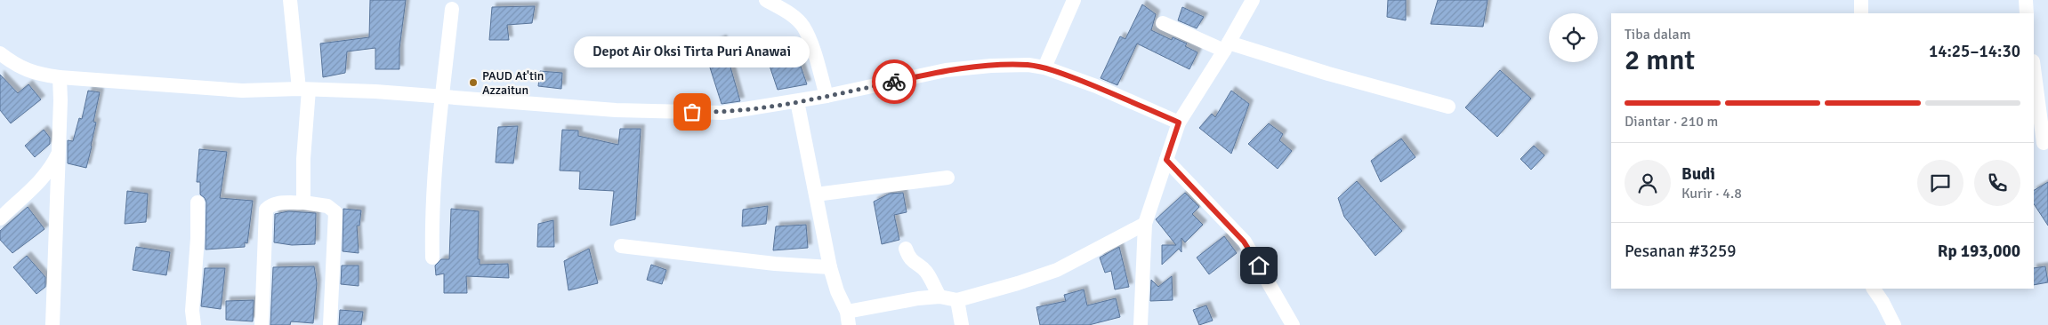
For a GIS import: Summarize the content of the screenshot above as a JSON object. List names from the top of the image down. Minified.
{"places":["PAUD At'tin Azzaitun","Depot Air Oksi Tirta Puri Anawai"],"page":{"heading":["2 mnt","Tiba dalam","14:25–14:30"],"panel":["Budi","Kurir · 4.8","Pesanan #3259","Rp 193,000"],"bubble":"Depot Air Oksi Tirta Puri Anawai","bar":"Diantar · 210 m"}}
